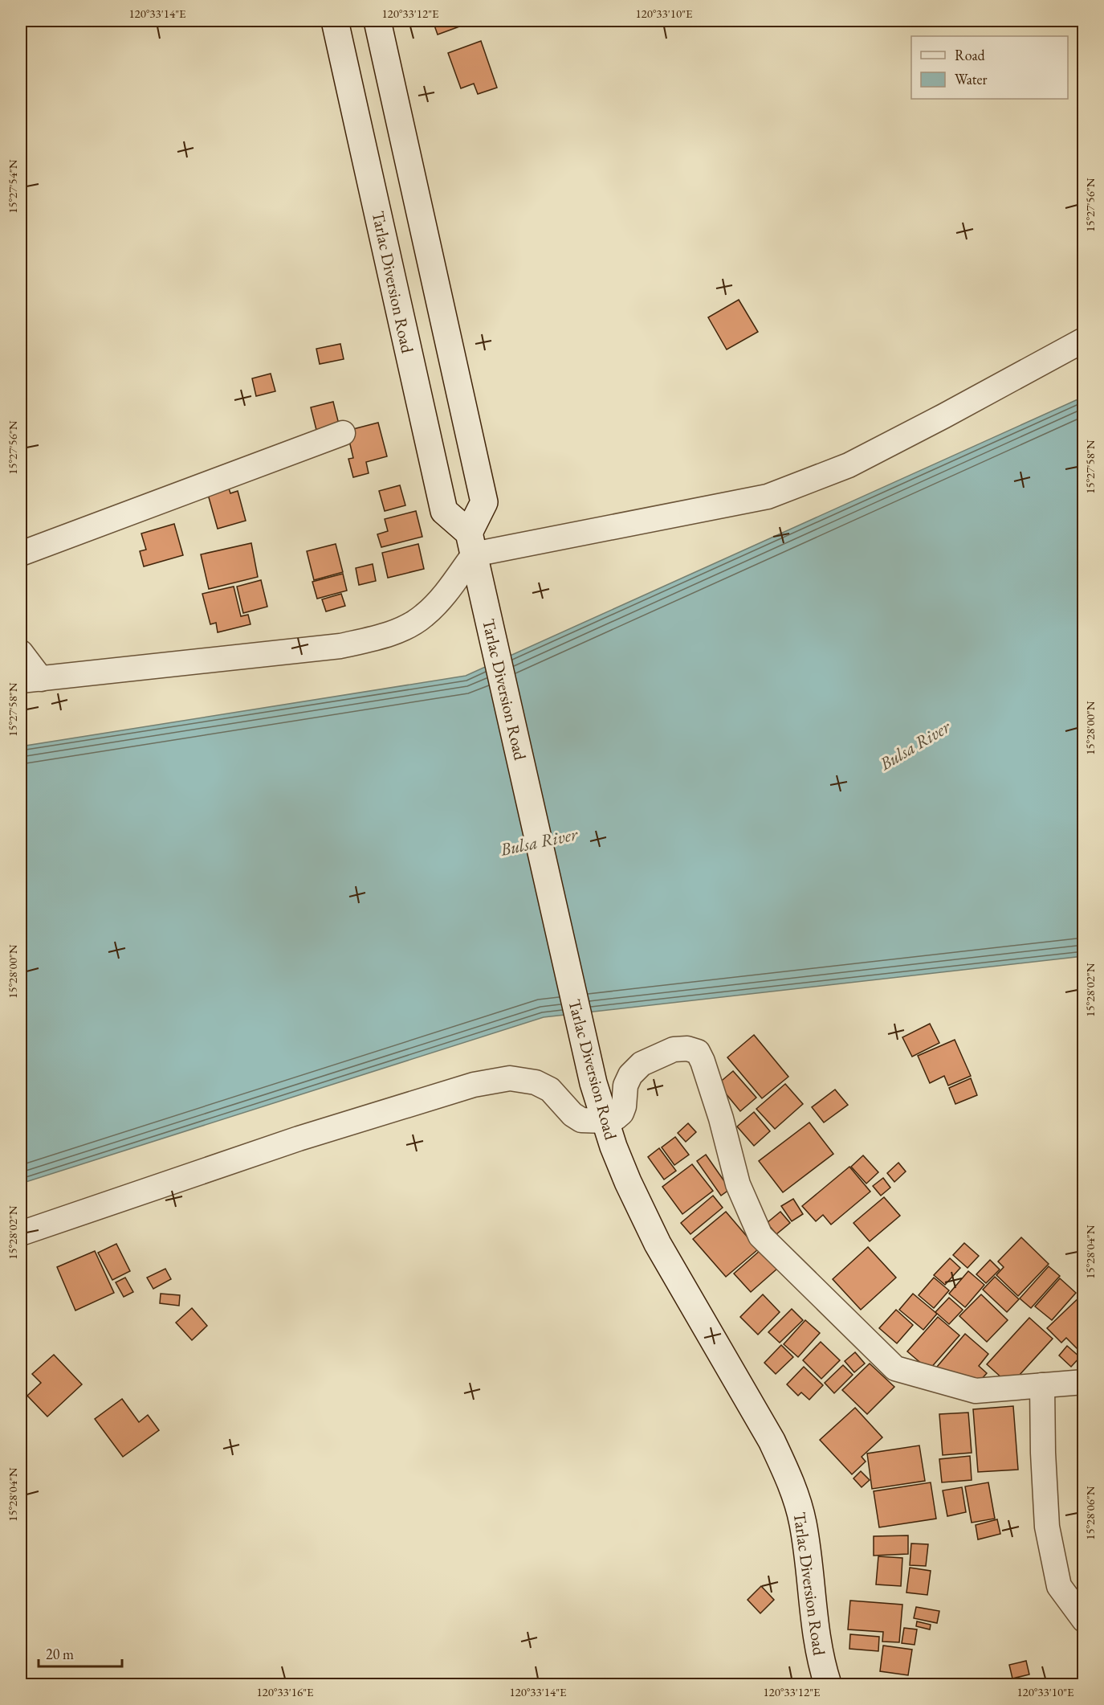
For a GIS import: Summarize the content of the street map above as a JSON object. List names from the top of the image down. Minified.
{"streets":{"main road":["Tarlac Diversion Road"]},"water":["Bulsa River"],"legend":["Road","Water"],"scale_bar":"20 m","coordinates":["120°33'14\"E","120°33'12\"E","120°33'10\"E","15°27'54\"N","15°27'56\"N","15°27'58\"N","15°28'00\"N","15°28'02\"N","15°28'04\"N","15°28'06\"N","120°33'16\"E"]}
